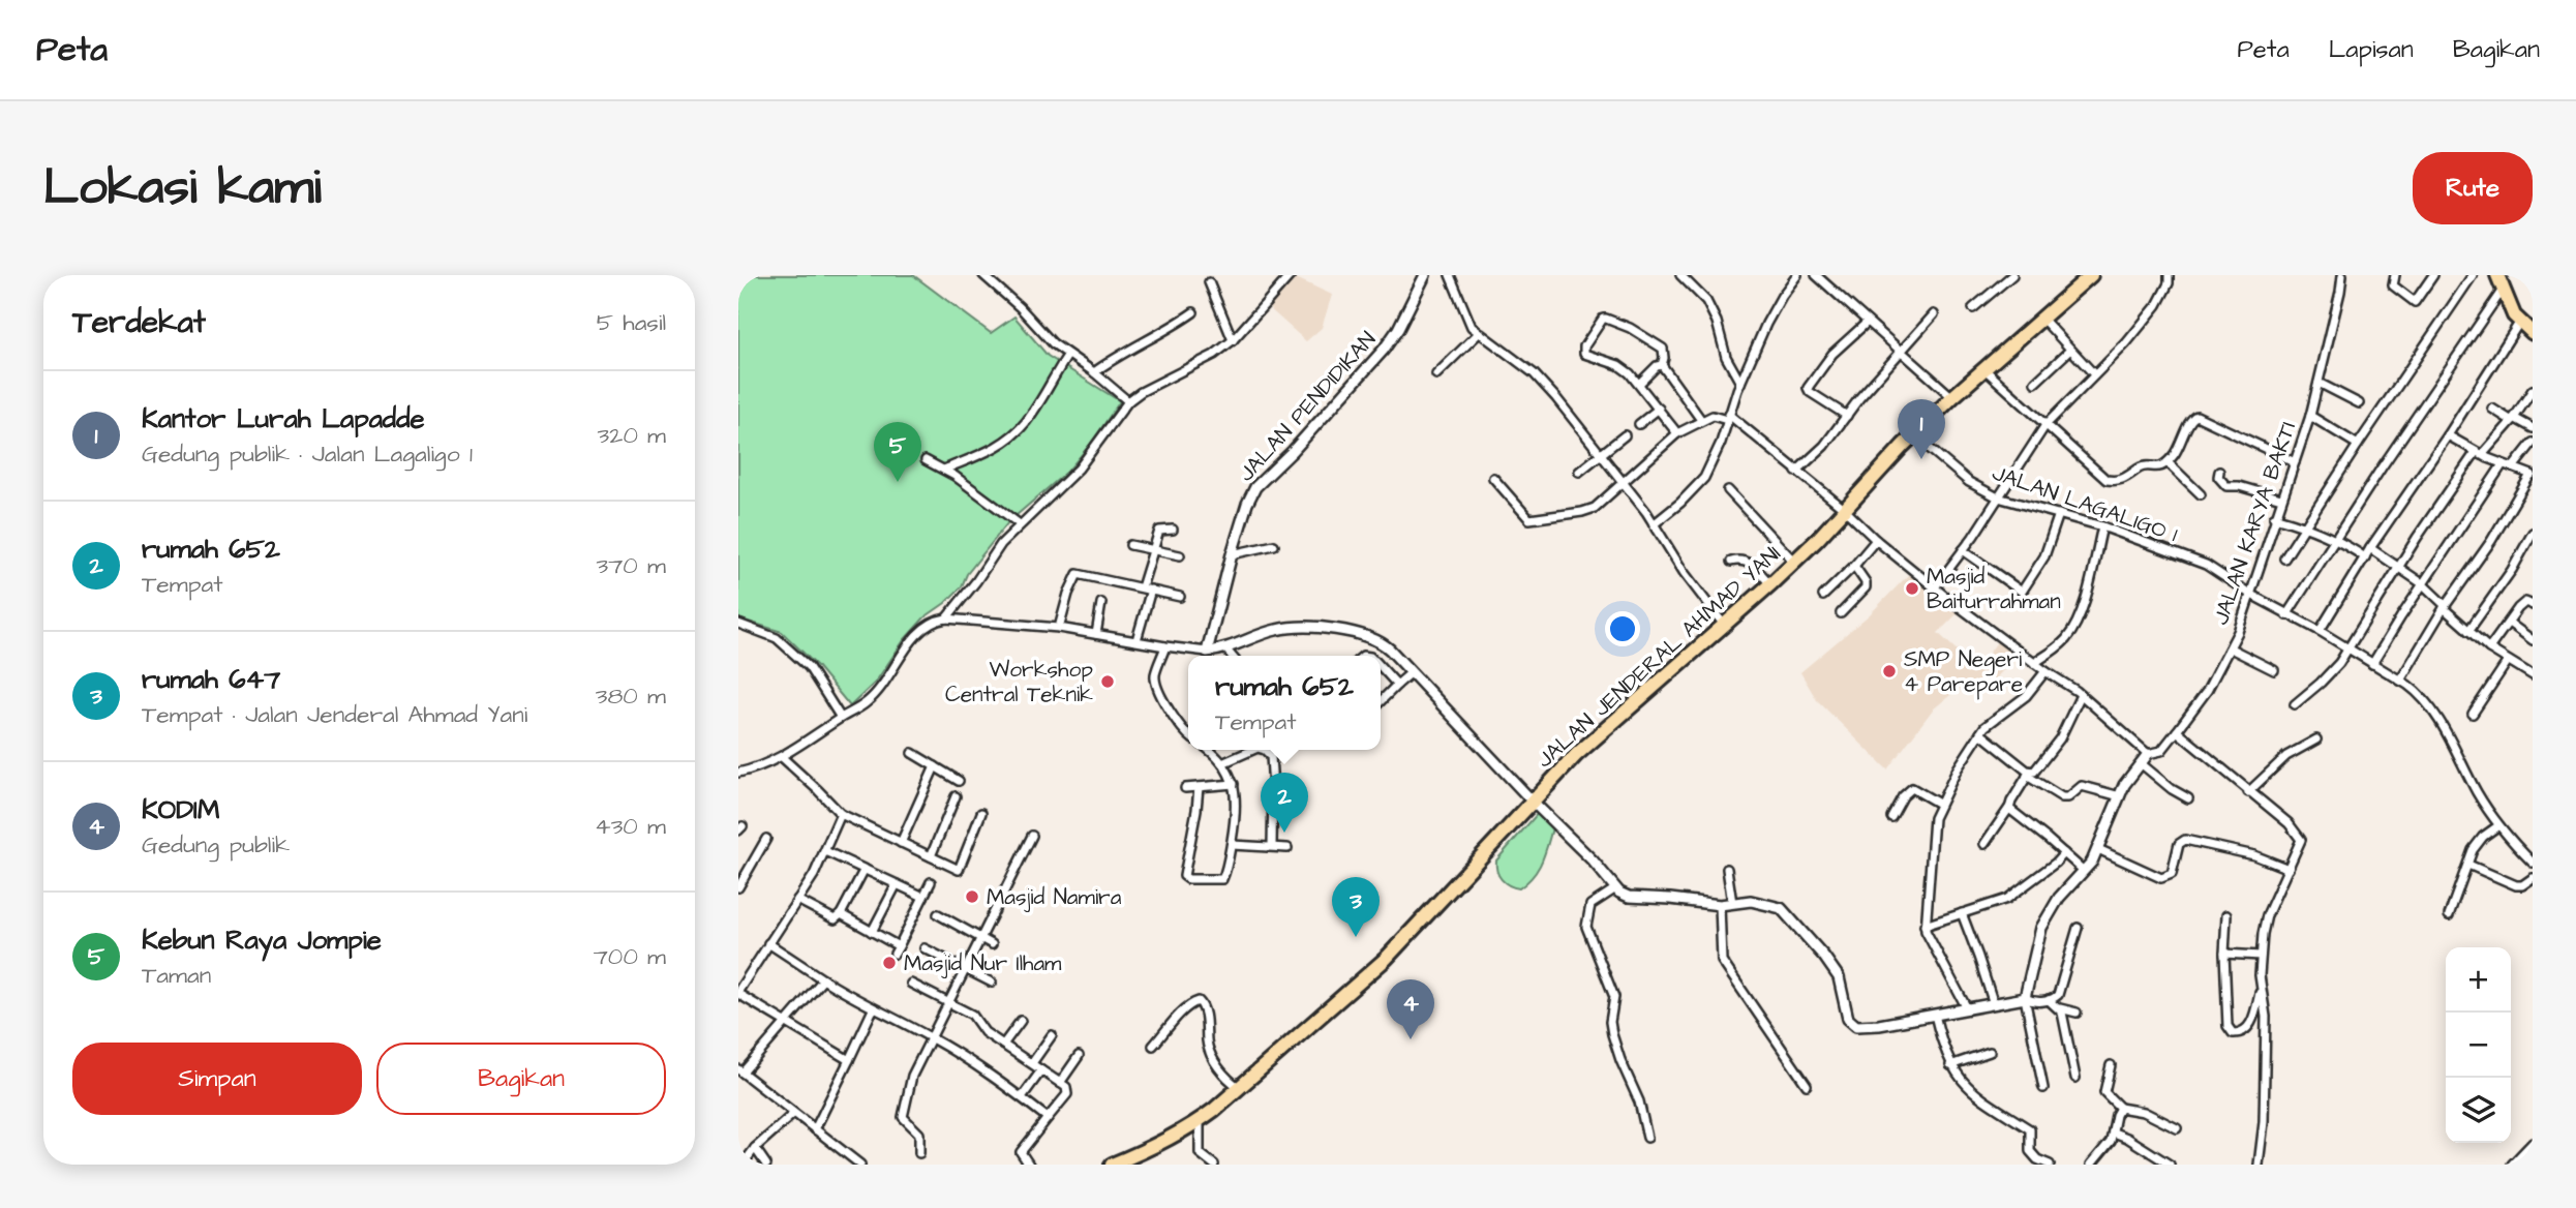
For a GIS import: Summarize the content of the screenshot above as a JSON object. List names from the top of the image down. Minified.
{"streets":{"highway":["JALAN JENDERAL AHMAD YANI"],"street":["JALAN PENDIDIKAN","JALAN LAGALIGO 1","JALAN KARYA BAKTI"]},"crossings":[["JALAN LAGALIGO 1","JALAN KARYA BAKTI"],["JALAN LAGALIGO 1","JALAN JENDERAL AHMAD YANI"]],"places":["Masjid Baiturrahman","SMP Negeri 4 Parepare","Workshop Central Teknik","Masjid Namira","Masjid Nur Ilham"],"page":{"header":"Peta","nav":["Peta","Lapisan","Bagikan"],"buttons":["Rute",["Simpan","Bagikan"]],"title":"Lokasi kami","heading":["Terdekat","5 hasil"],"list":[{"mark":"1","name":"Kantor Lurah Lapadde","note":"Gedung publik · Jalan Lagaligo 1","value":"320 m"},{"mark":"2","name":"rumah 652","note":"Tempat","value":"370 m"},{"mark":"3","name":"rumah 647","note":"Tempat · Jalan Jenderal Ahmad Yani","value":"380 m"},{"mark":"4","name":"KODIM","note":"Gedung publik","value":"430 m"},{"mark":"5","name":"Kebun Raya Jompie","note":"Taman","value":"700 m"}],"pins":["1","5","2","3","4"],"popup":["rumah 652","Tempat"],"map_buttons":["+","−"]}}
